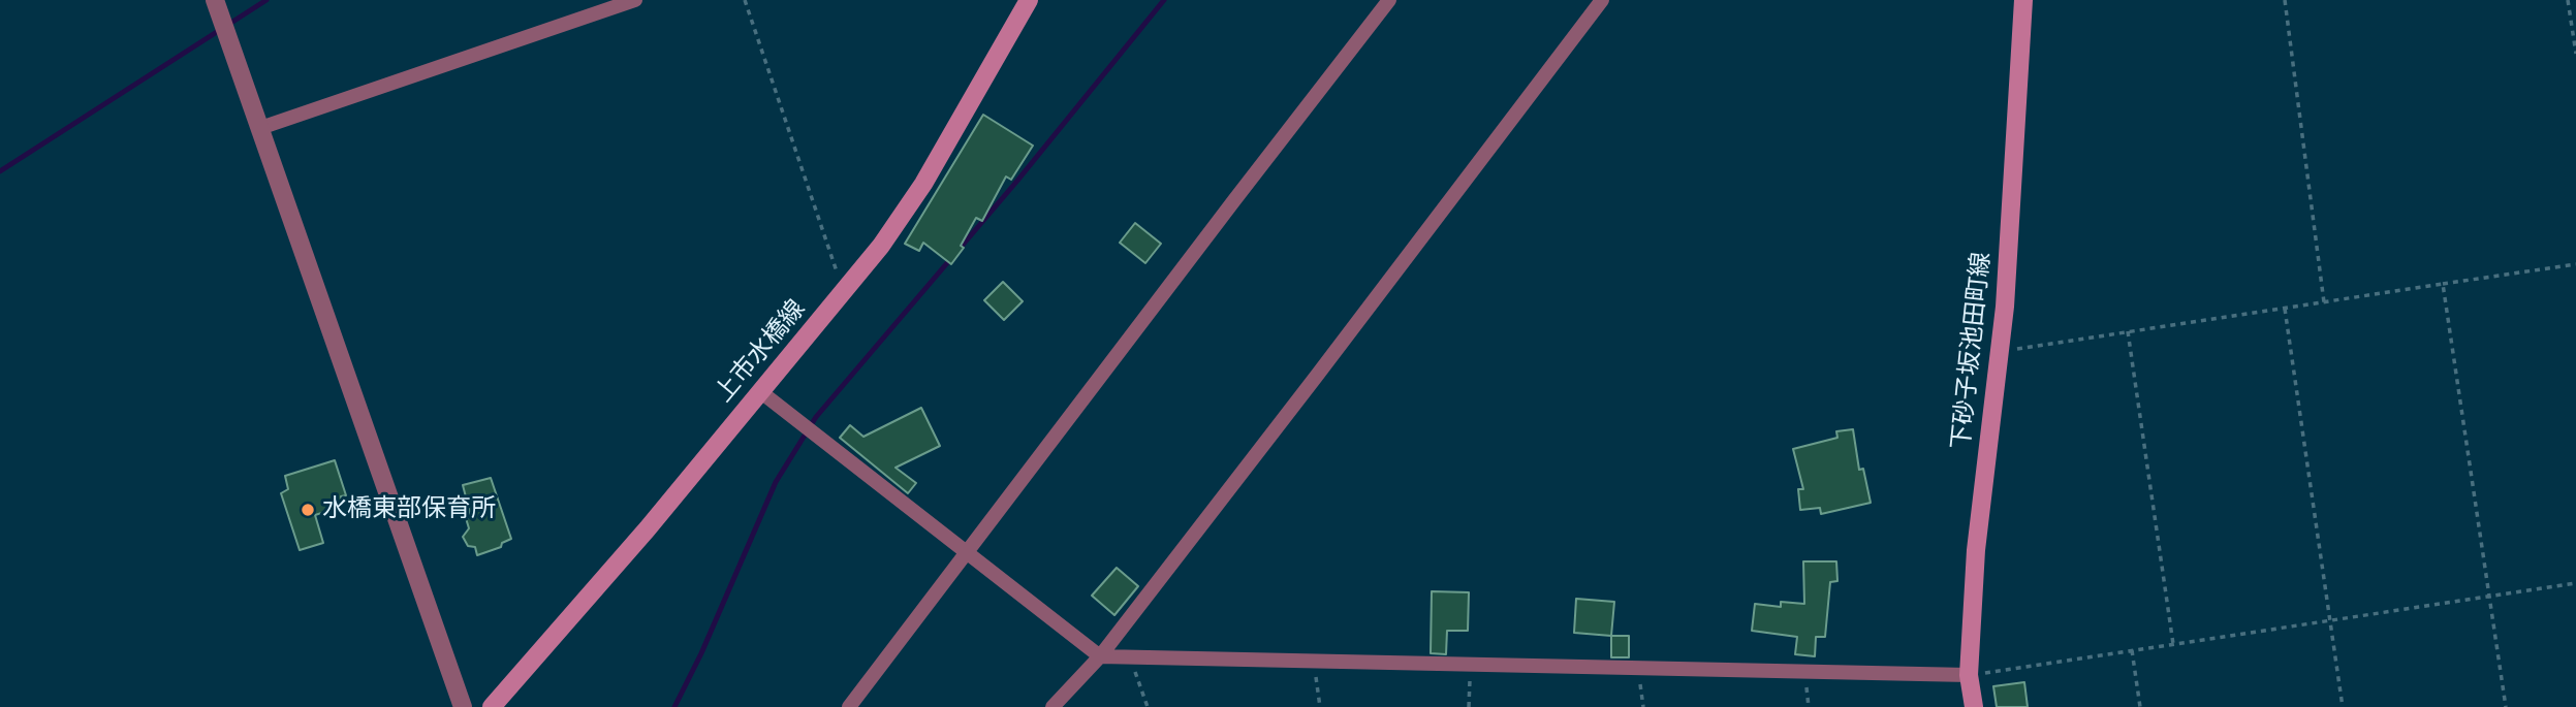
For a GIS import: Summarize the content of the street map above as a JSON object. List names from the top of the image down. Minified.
{"streets":{"main road":["下砂子坂池田町線","上市水橋線"]},"places":["水橋東部保育所"]}
